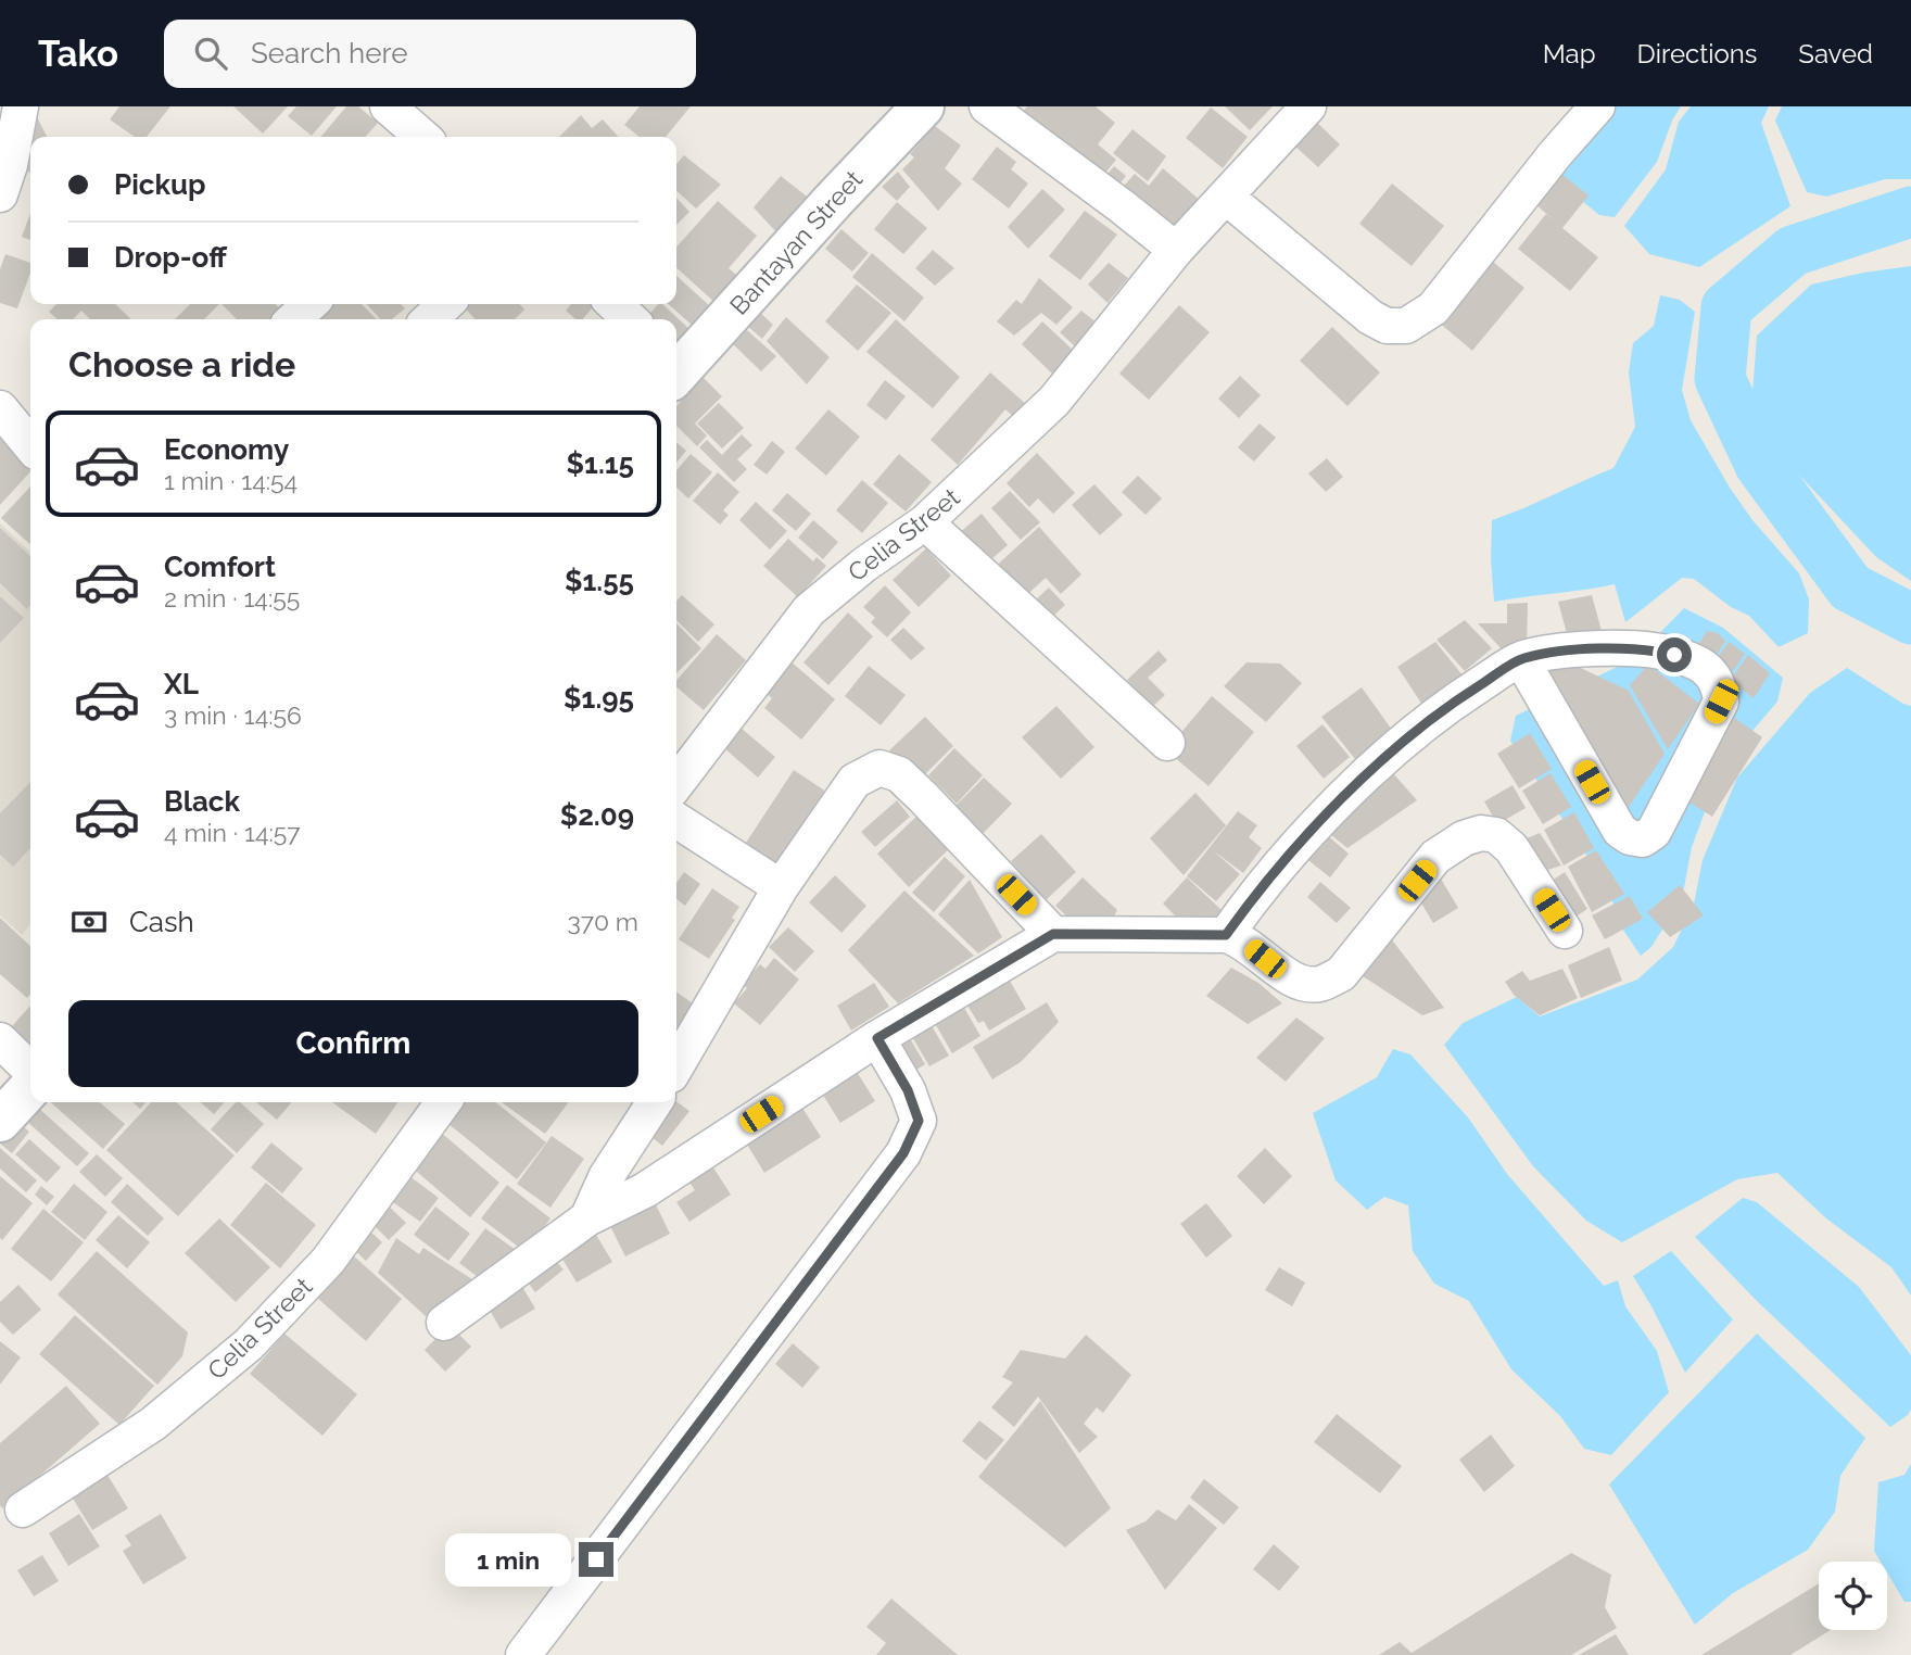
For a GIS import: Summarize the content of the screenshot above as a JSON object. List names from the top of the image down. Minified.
{"streets":{"main road":["Bantayan Street"],"street":["Celia Street"]},"page":{"header":"Tako","search":"Search here","nav":["Map","Directions","Saved"],"banner":["Pickup","Drop-off"],"heading":"Choose a ride","list":[{"name":"Economy","note":"1 min · 14:54","value":"$1.15"},{"name":"Comfort","note":"2 min · 14:55","value":"$1.55"},{"name":"XL","note":"3 min · 14:56","value":"$1.95"},{"name":"Black","note":"4 min · 14:57","value":"$2.09"}],"pay":["Cash","370 m"],"buttons":"Confirm","bubble":"1 min"}}
